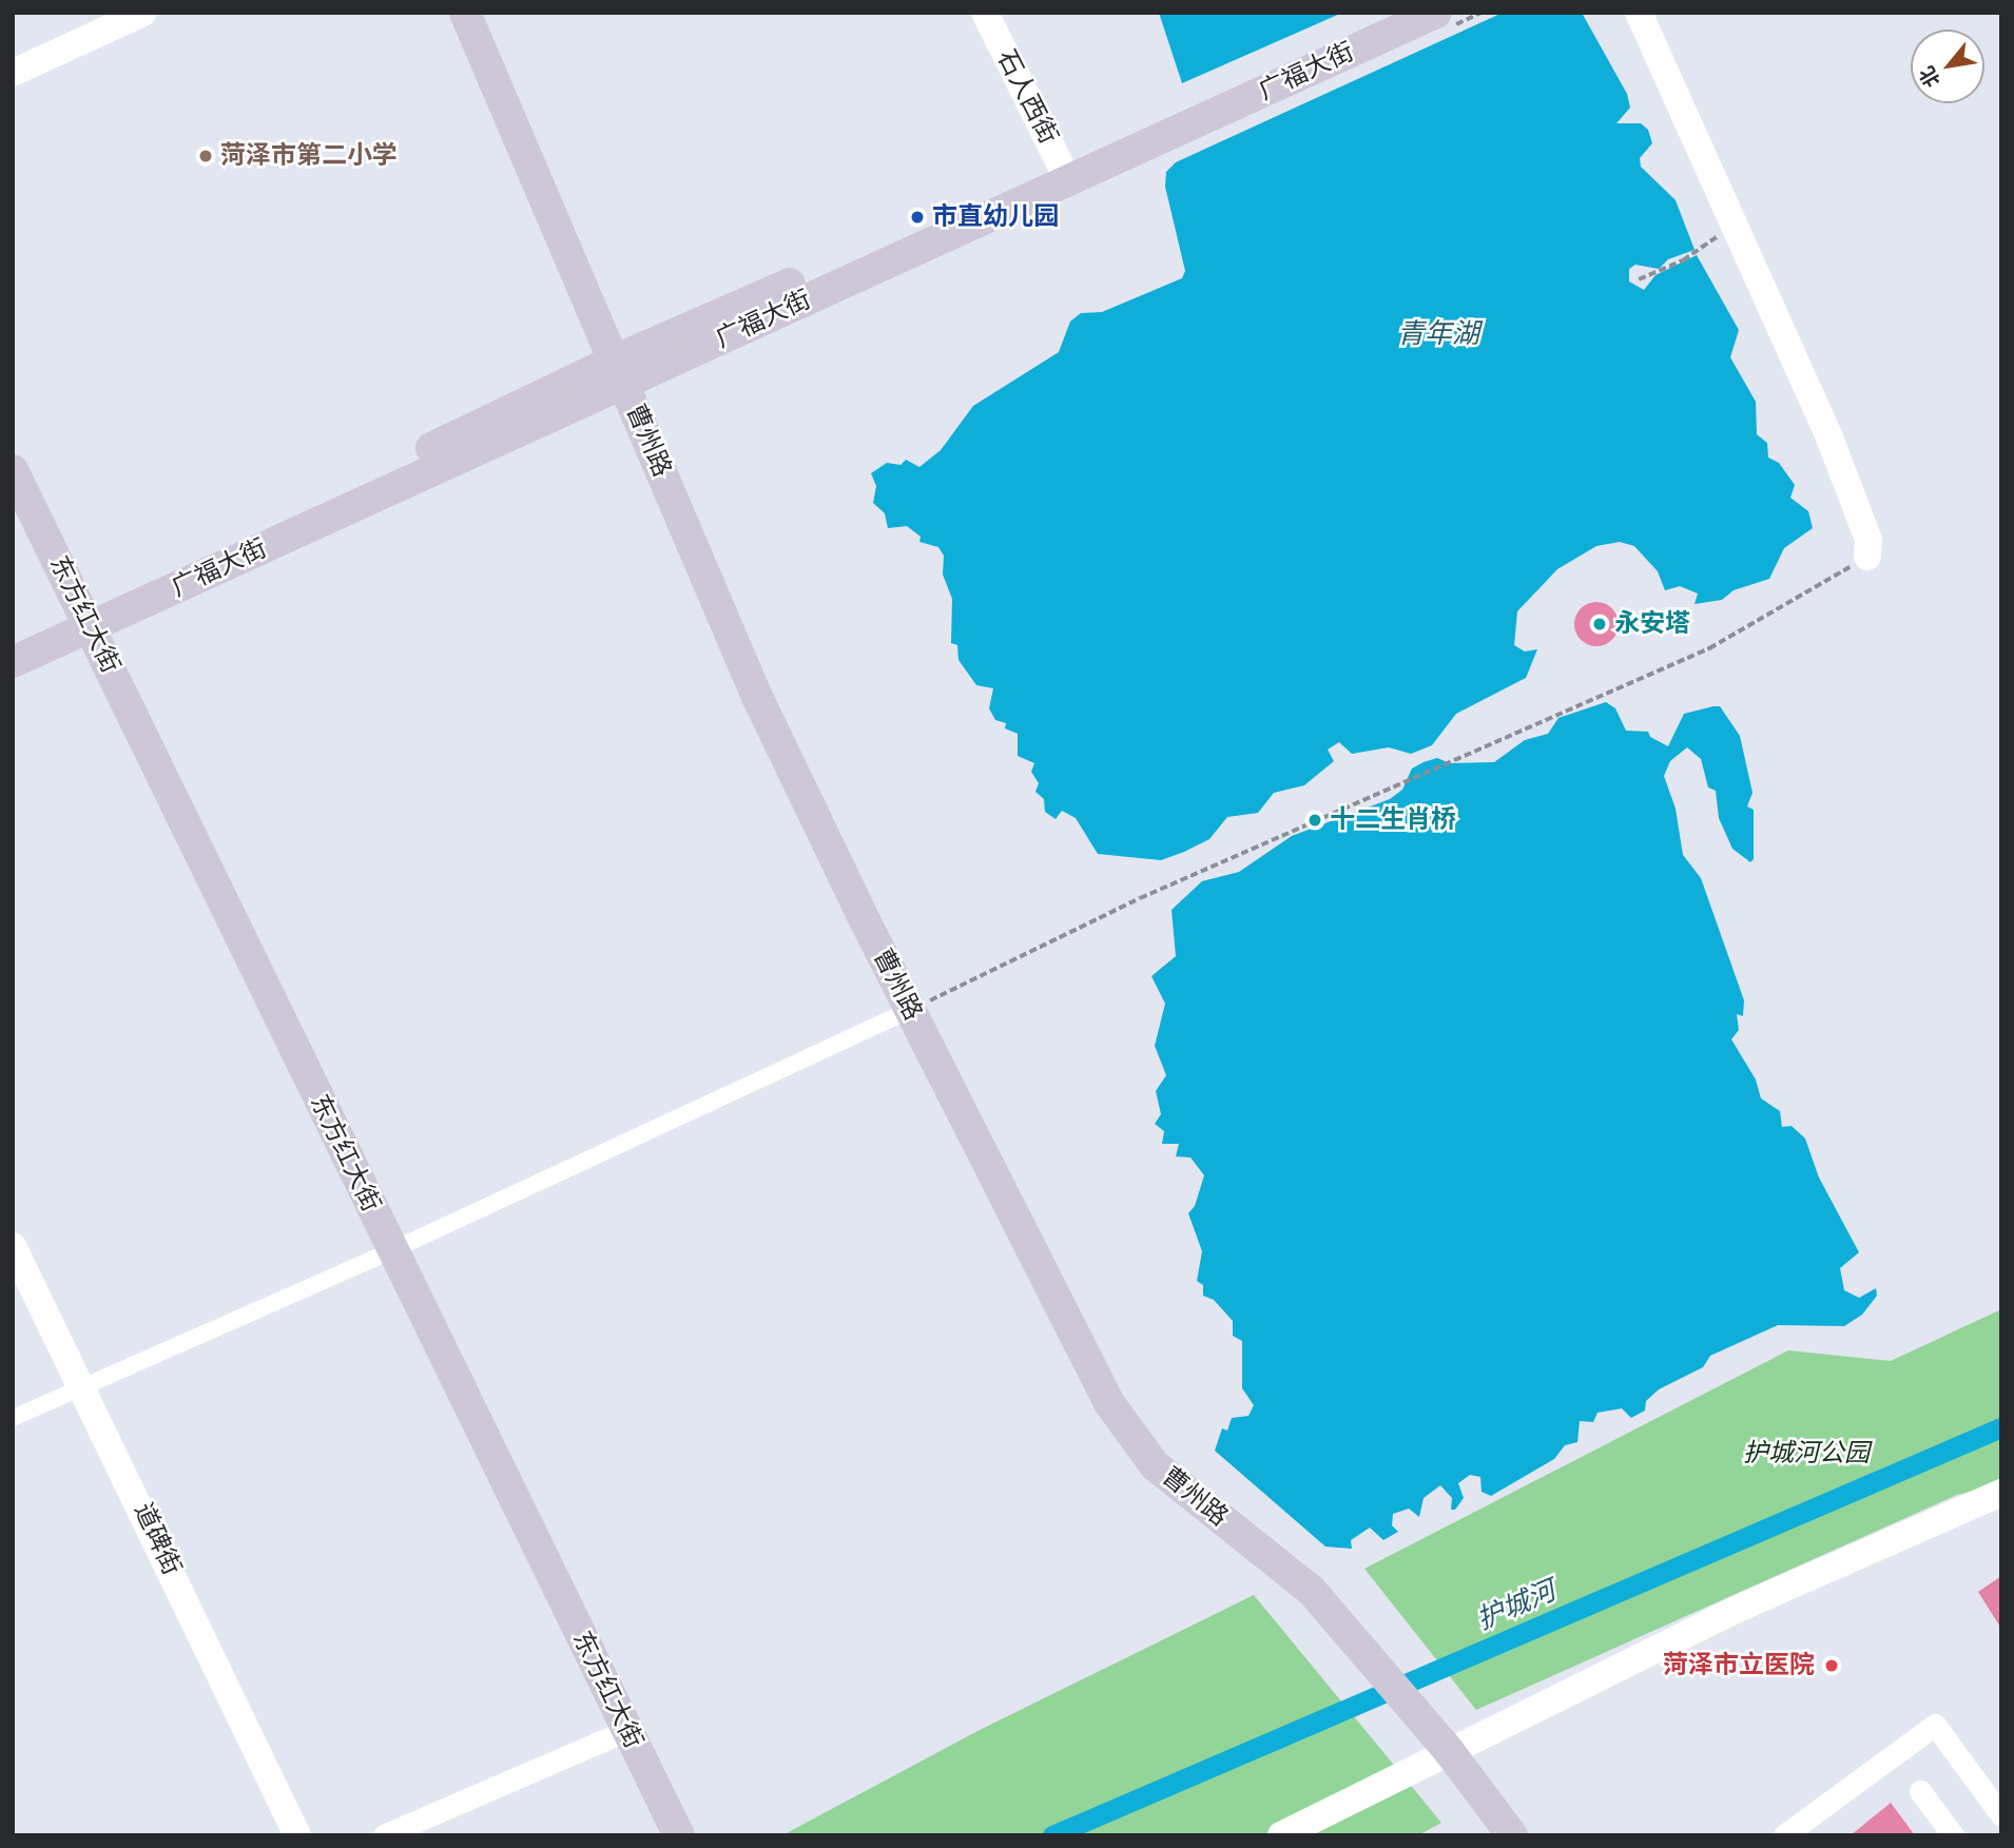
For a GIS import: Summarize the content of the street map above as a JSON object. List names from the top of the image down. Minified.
{"streets":{"main road":["广福大街","曹州路","东方红大街"],"street":["石人西街","道碑街"]},"crossings":[["广福大街","石人西街"],["广福大街","曹州路"],["广福大街","东方红大街"]],"water":["青年湖","护城河"],"parks":["护城河公园"],"places":["菏泽市第二小学","市直幼儿园","永安塔","十二生肖桥","菏泽市立医院"],"north":"bottom left"}
